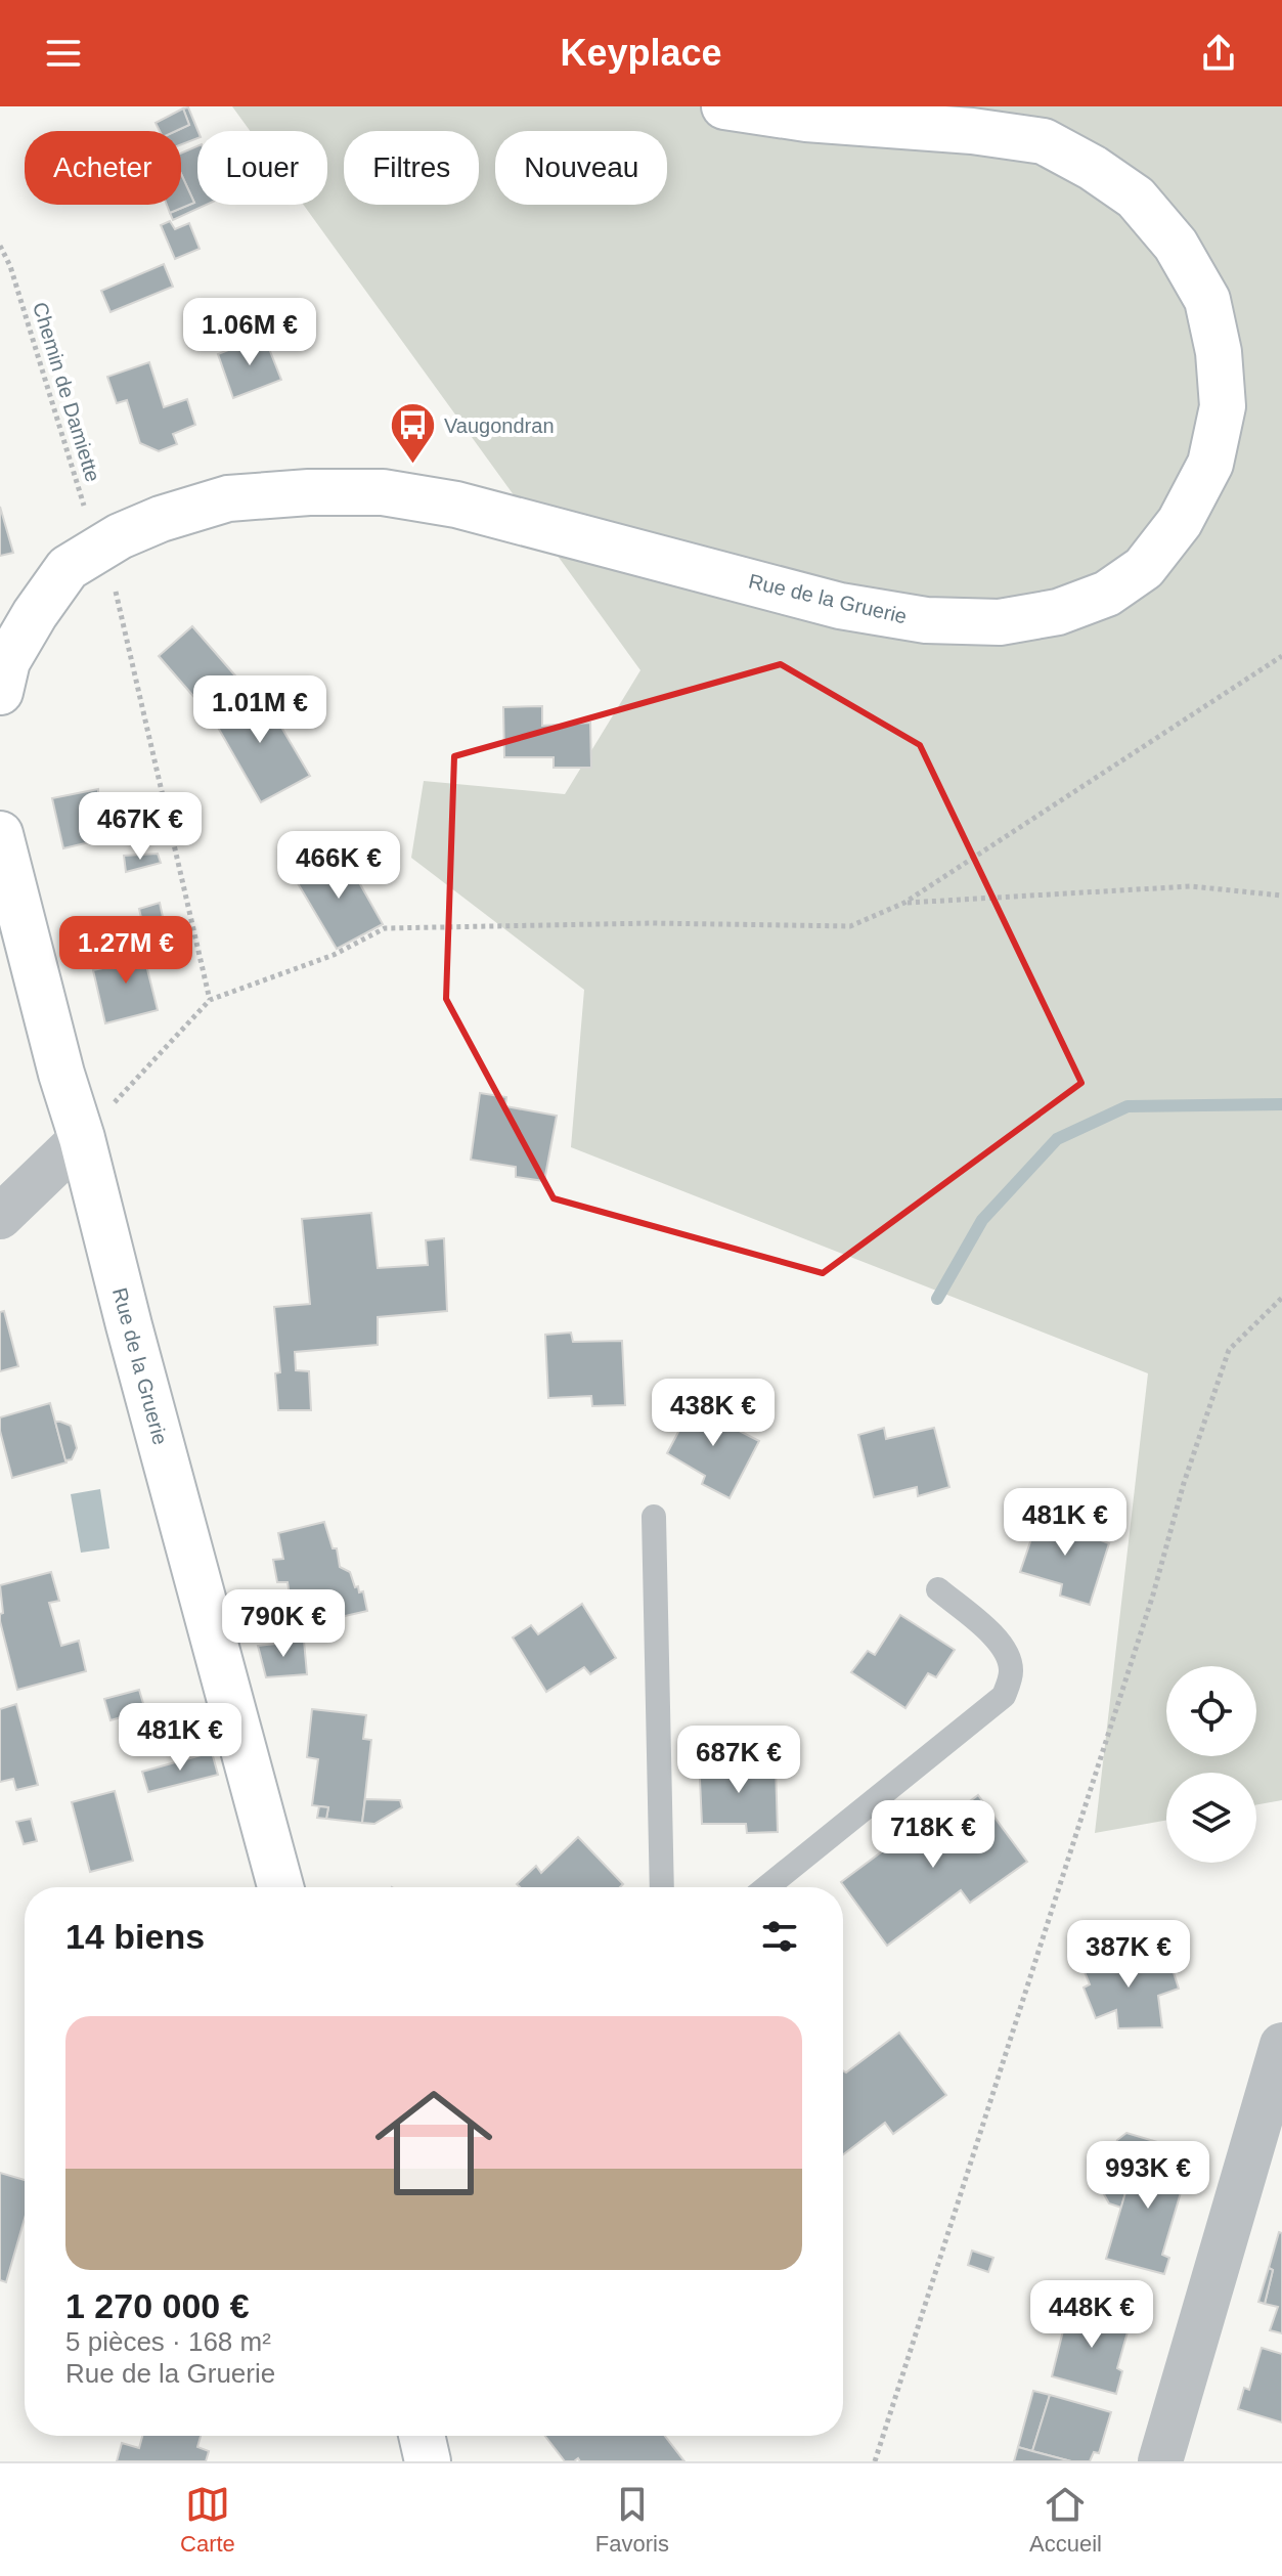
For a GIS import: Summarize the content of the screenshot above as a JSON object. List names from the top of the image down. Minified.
{"streets":{"street":["Rue de la Gruerie"],"path":["Chemin de Damiette"]},"crossings":[["Chemin de Damiette","Rue de la Gruerie"]],"places":{"bus stop":["Vaugondran"]},"page":{"header":"Keyplace","chip":["Acheter","Louer","Filtres","Nouveau"],"price":["1.06M €","1.01M €","467K €","466K €","1.27M €","438K €","481K €","790K €","481K €","687K €","718K €","387K €","993K €","448K €"],"heading":"14 biens","list":[{"name":"1 270 000 €","note":"5 pièces · 168 m² · Rue de la Gruerie"}],"tabs":["Carte","Favoris","Accueil"]}}
